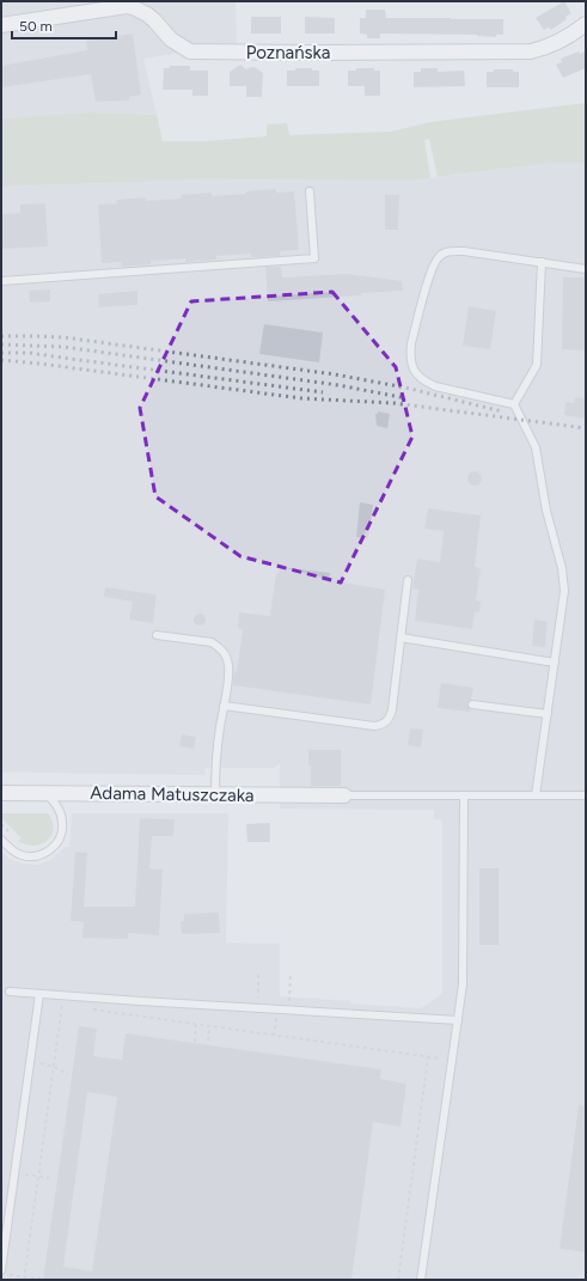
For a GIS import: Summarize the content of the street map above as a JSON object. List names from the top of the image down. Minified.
{"streets":{"street":["Poznańska","Adama Matuszczaka"]},"scale_bar":"50 m"}
